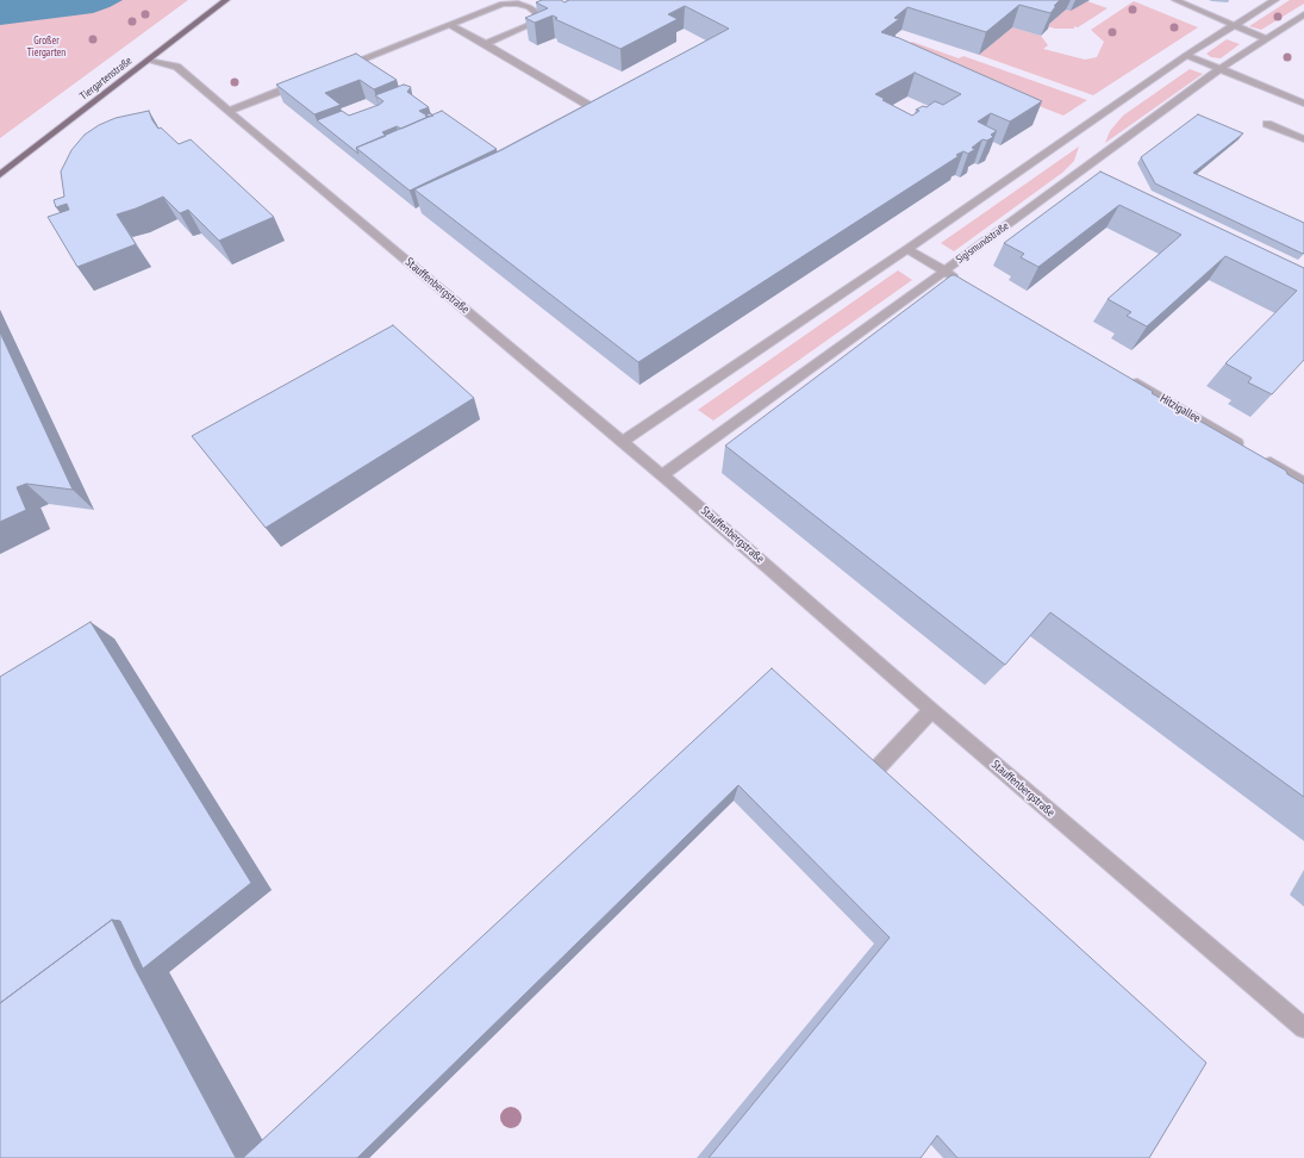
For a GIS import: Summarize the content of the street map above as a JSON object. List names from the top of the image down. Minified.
{"streets":{"main road":["Tiergartenstraße"],"street":["Sigismundstraße","Stauffenbergstraße","Hitzigallee"]},"crossings":[["Tiergartenstraße","Stauffenbergstraße"],["Sigismundstraße","Stauffenbergstraße"]],"parks":["Großer Tiergarten"]}
